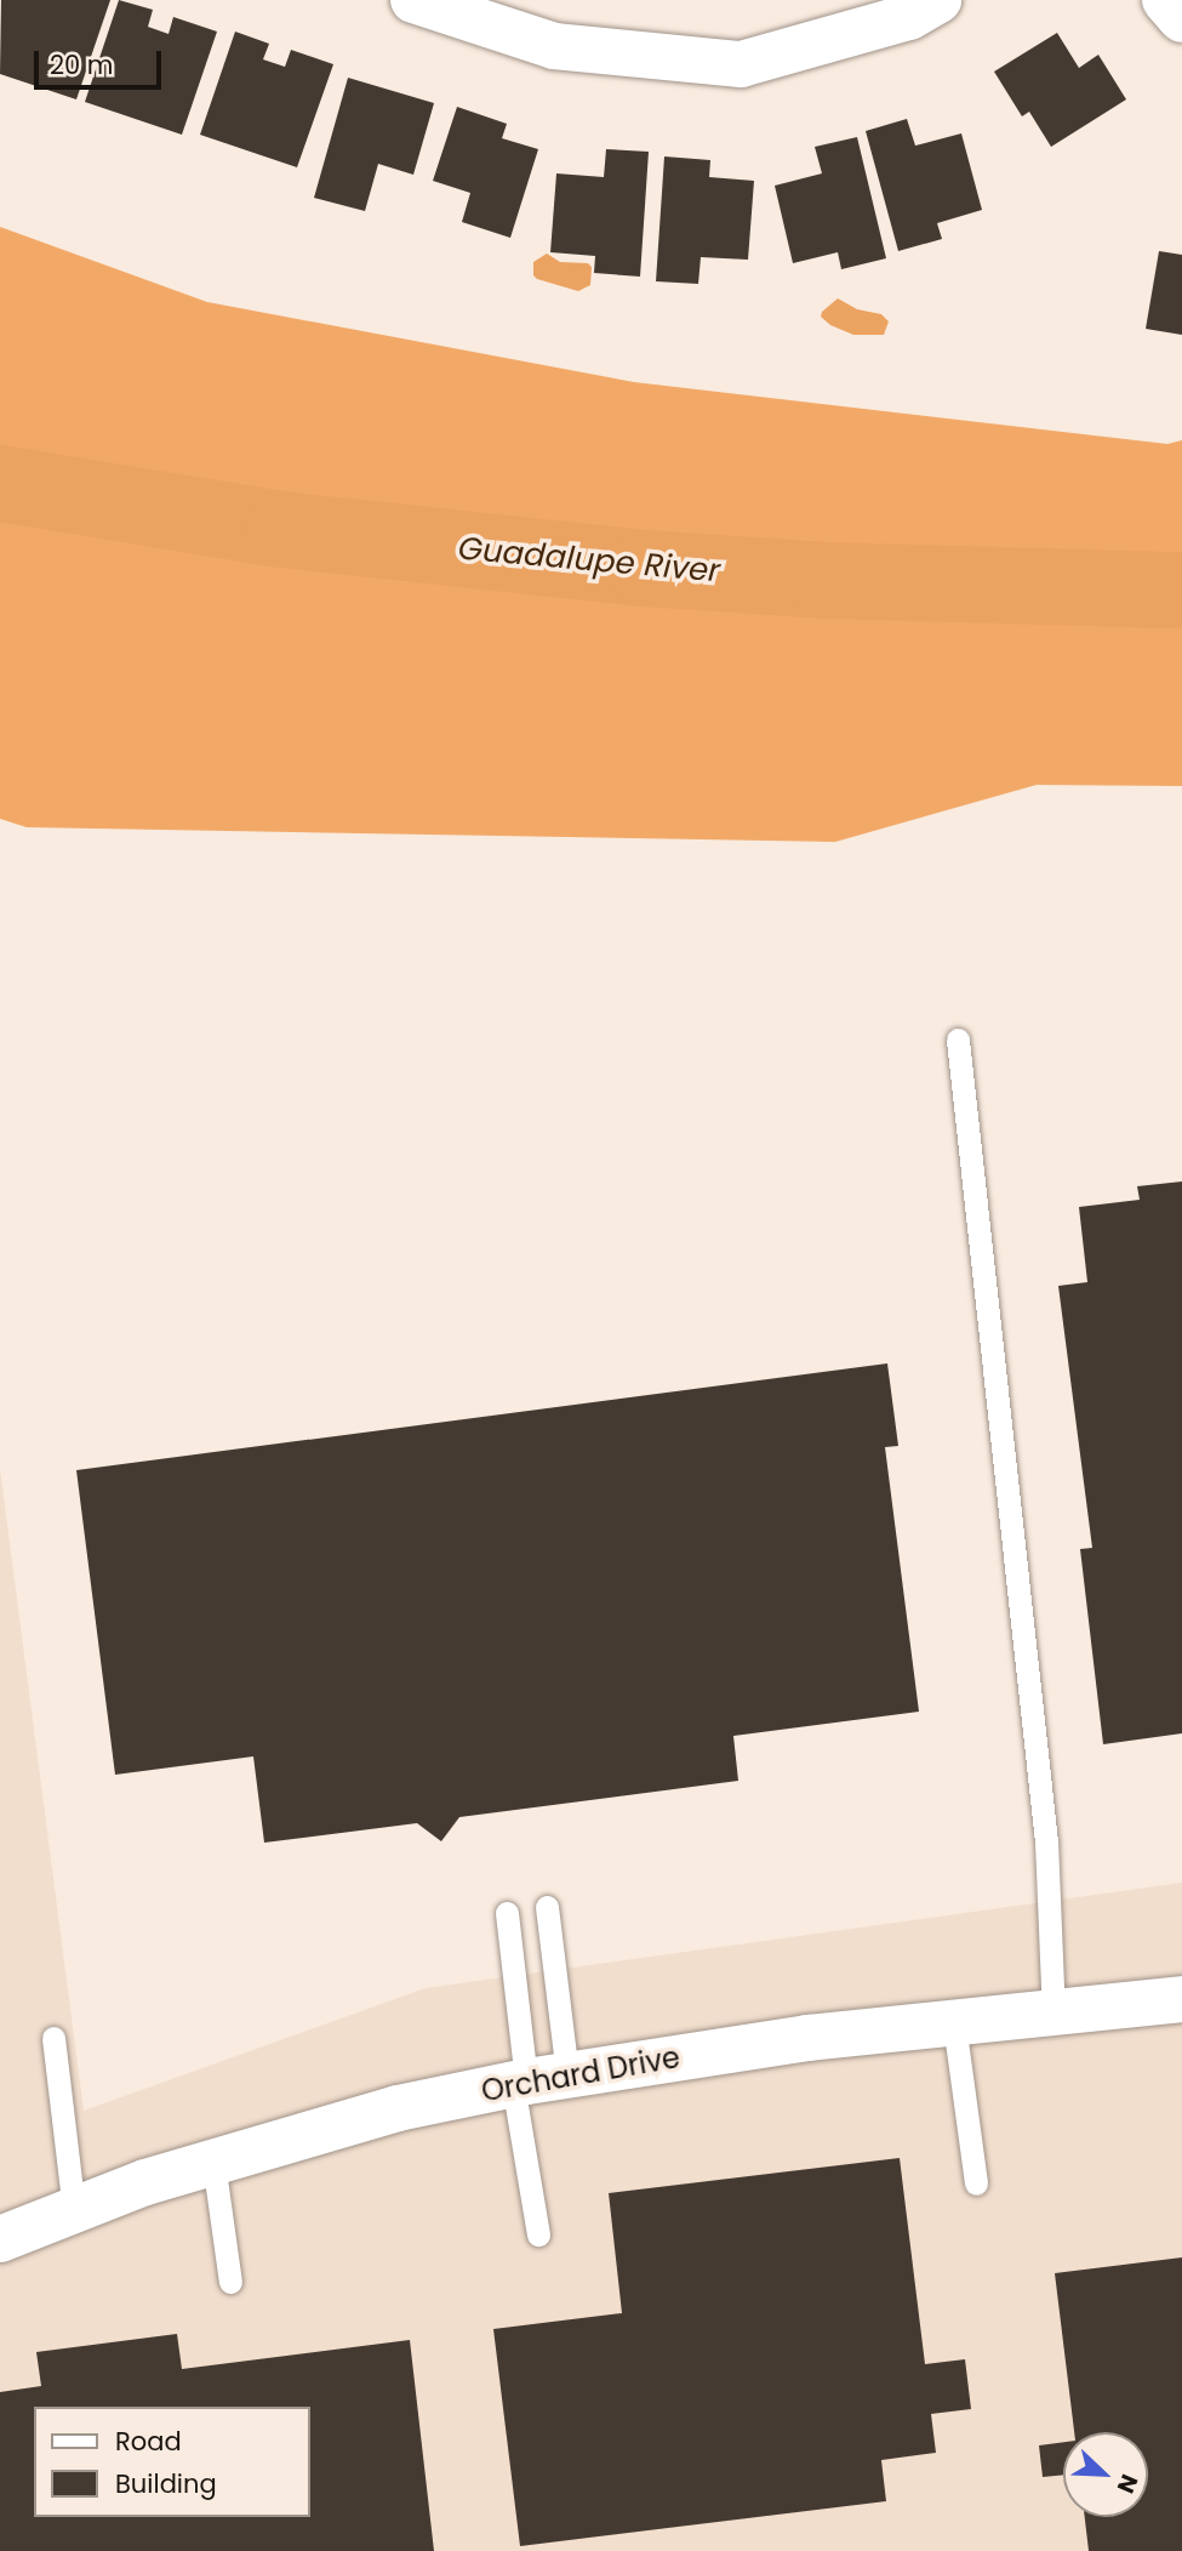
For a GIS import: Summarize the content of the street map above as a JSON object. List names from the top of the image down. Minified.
{"streets":{"street":["Orchard Drive"]},"water":["Guadalupe River"],"legend":["Road","Building"],"scale_bar":"20 m","north":"bottom right"}
